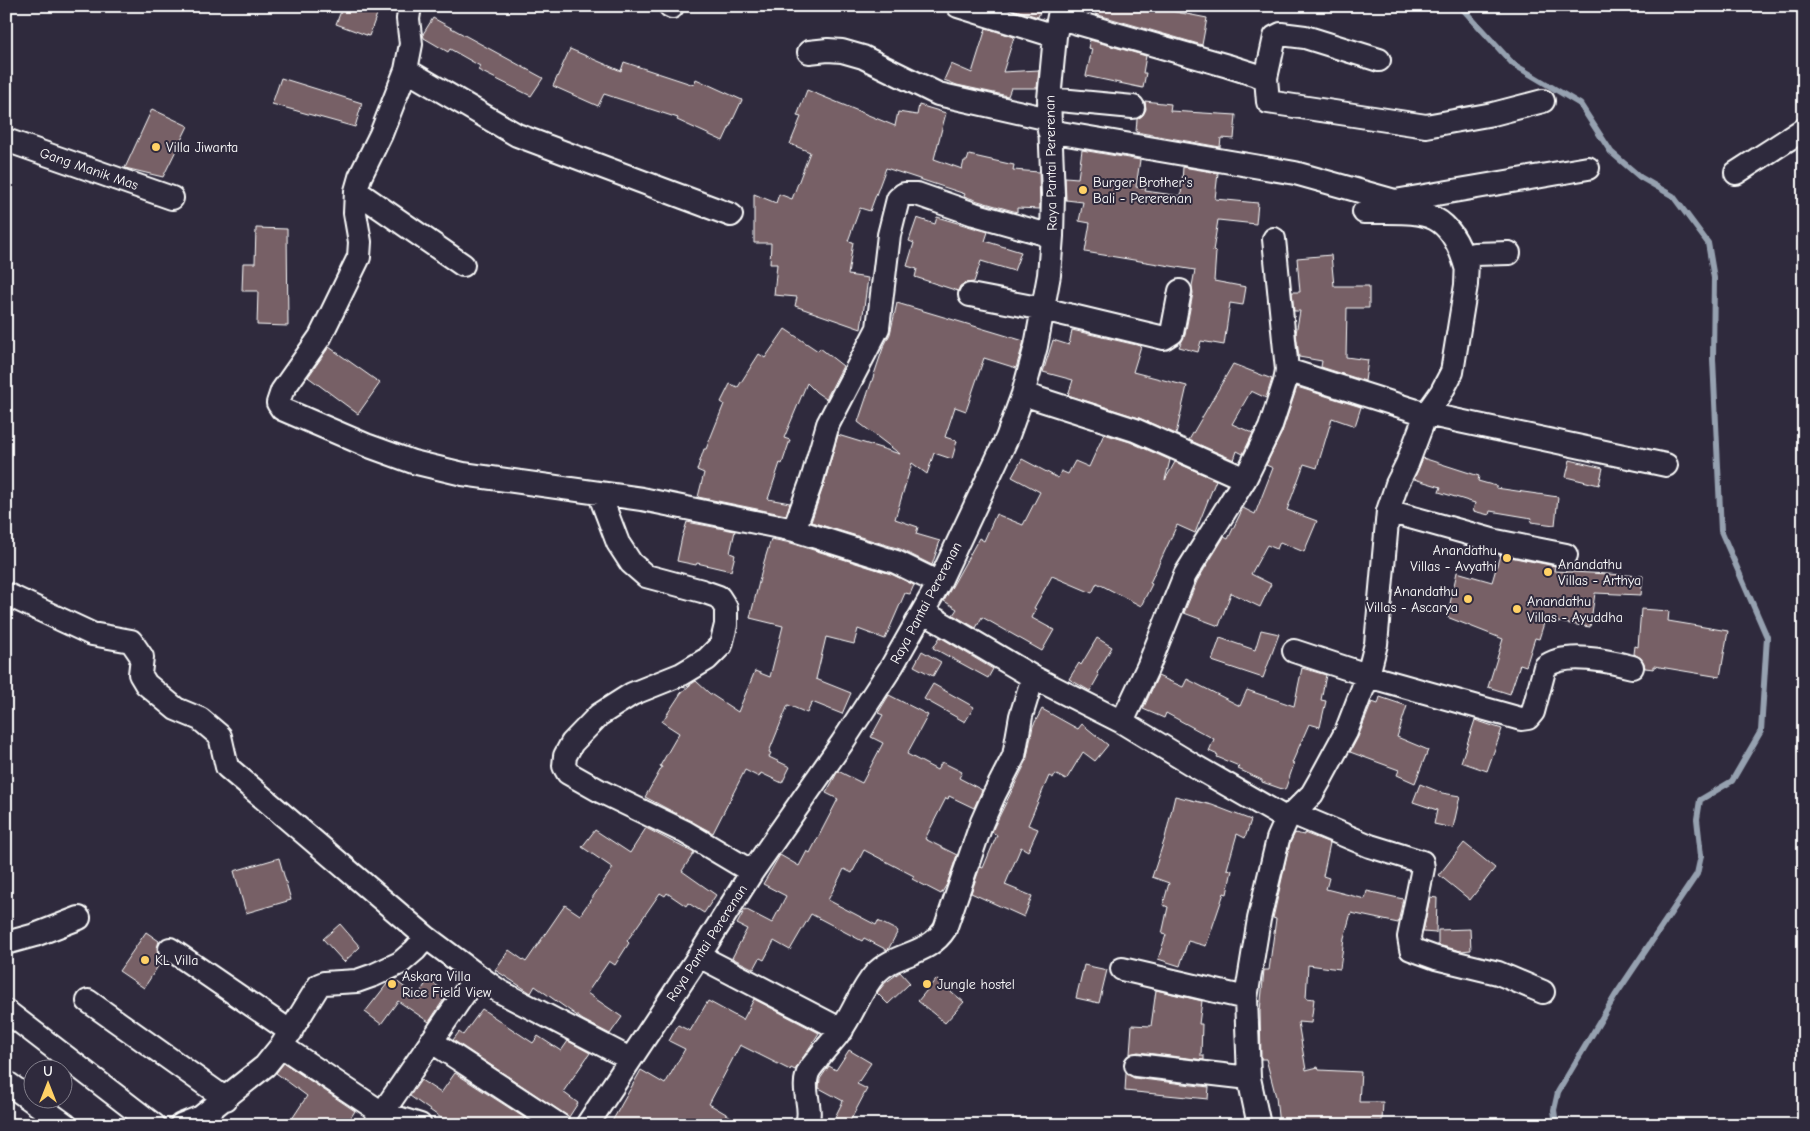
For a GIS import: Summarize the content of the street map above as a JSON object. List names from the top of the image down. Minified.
{"streets":{"street":["Raya Pantai Pererenan","Gang Manik Mas"]},"places":["Villa Jiwanta","Burger Brother's Bali - Pererenan","Anandathu Villas - Avyathi","Anandathu Villas - Arthya","Anandathu Villas - Ascarya","Anandathu Villas - Ayuddha","KL Villa","Askara Villa Rice Field View","Jungle hostel"],"north":"top"}
